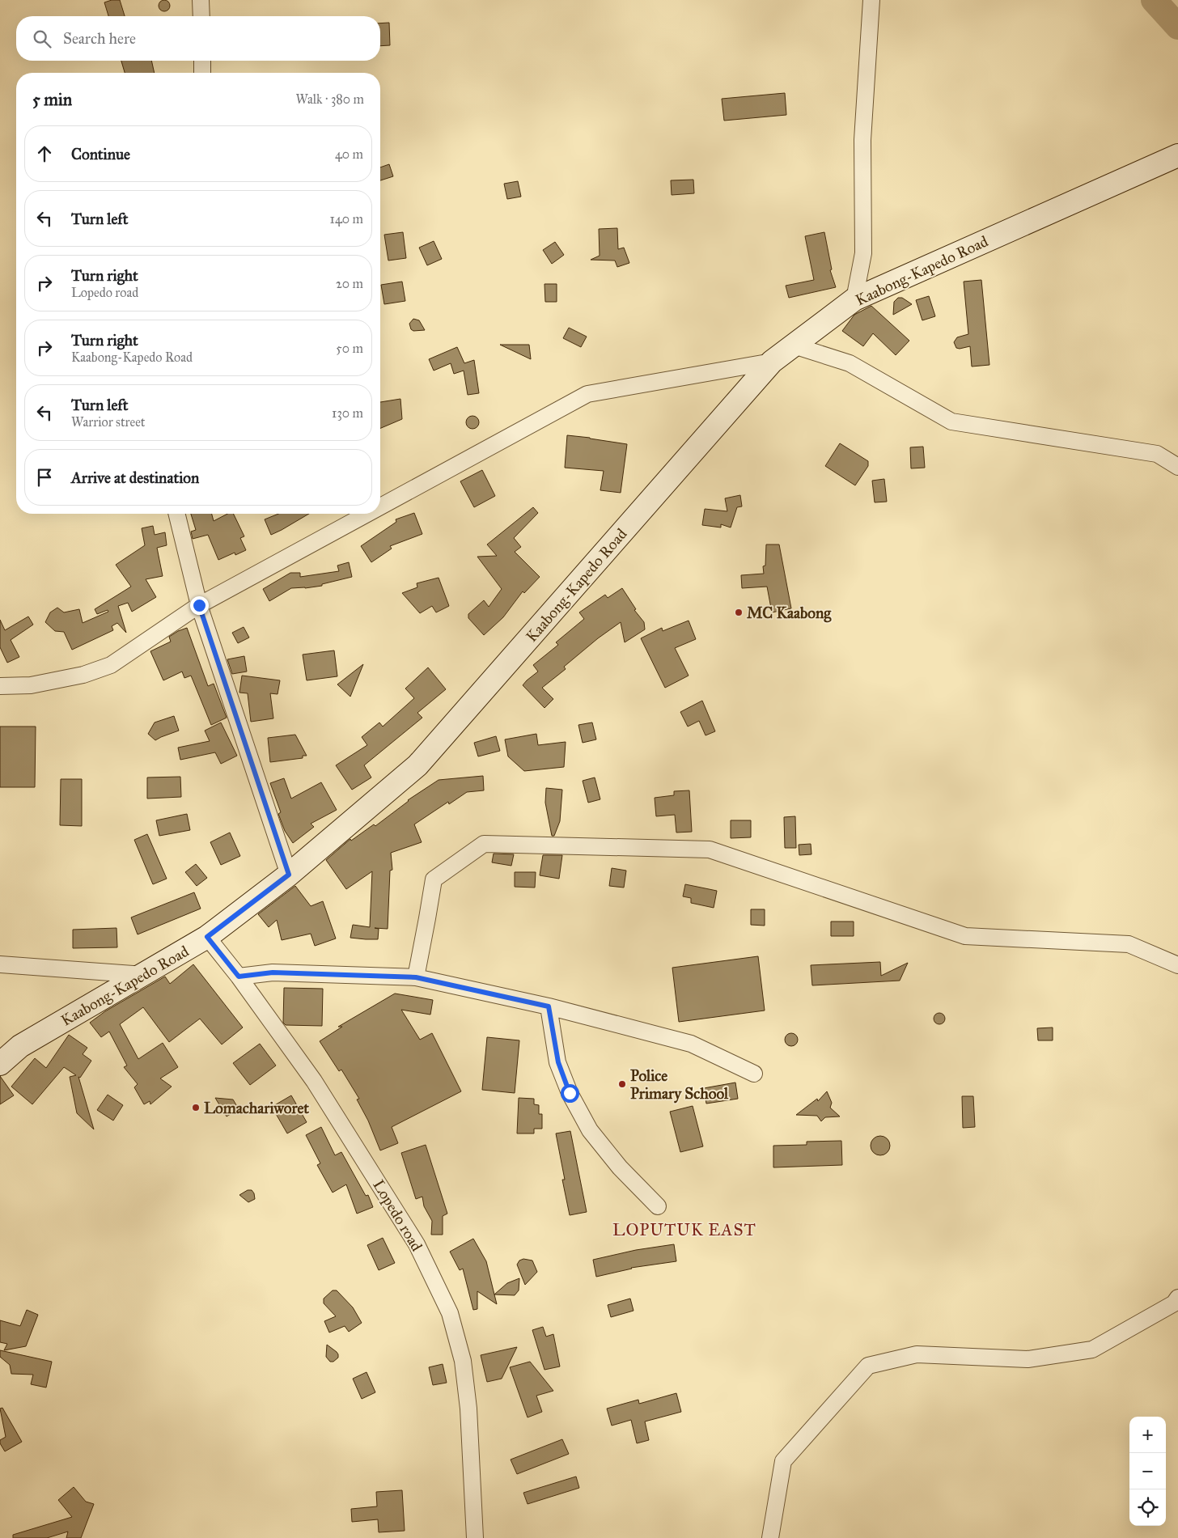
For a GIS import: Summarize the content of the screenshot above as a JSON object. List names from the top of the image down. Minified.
{"streets":{"main road":["Kaabong-Kapedo Road"],"street":["Lopedo road"]},"crossings":[["Kaabong-Kapedo Road","Lopedo road"]],"districts":["LOPUTUK EAST"],"places":["MC Kaabong","Police Primary School","Lomachariworet"],"page":{"search":"Search here","heading":["5 min","Walk · 380 m"],"list":[["Continue","40 m"],["Turn left","140 m"],["Turn right","Lopedo road","20 m"],["Turn right","Kaabong-Kapedo Road","50 m"],["Turn left","Warrior street","130 m"],"Arrive at destination"],"map_buttons":["+","−"]}}
